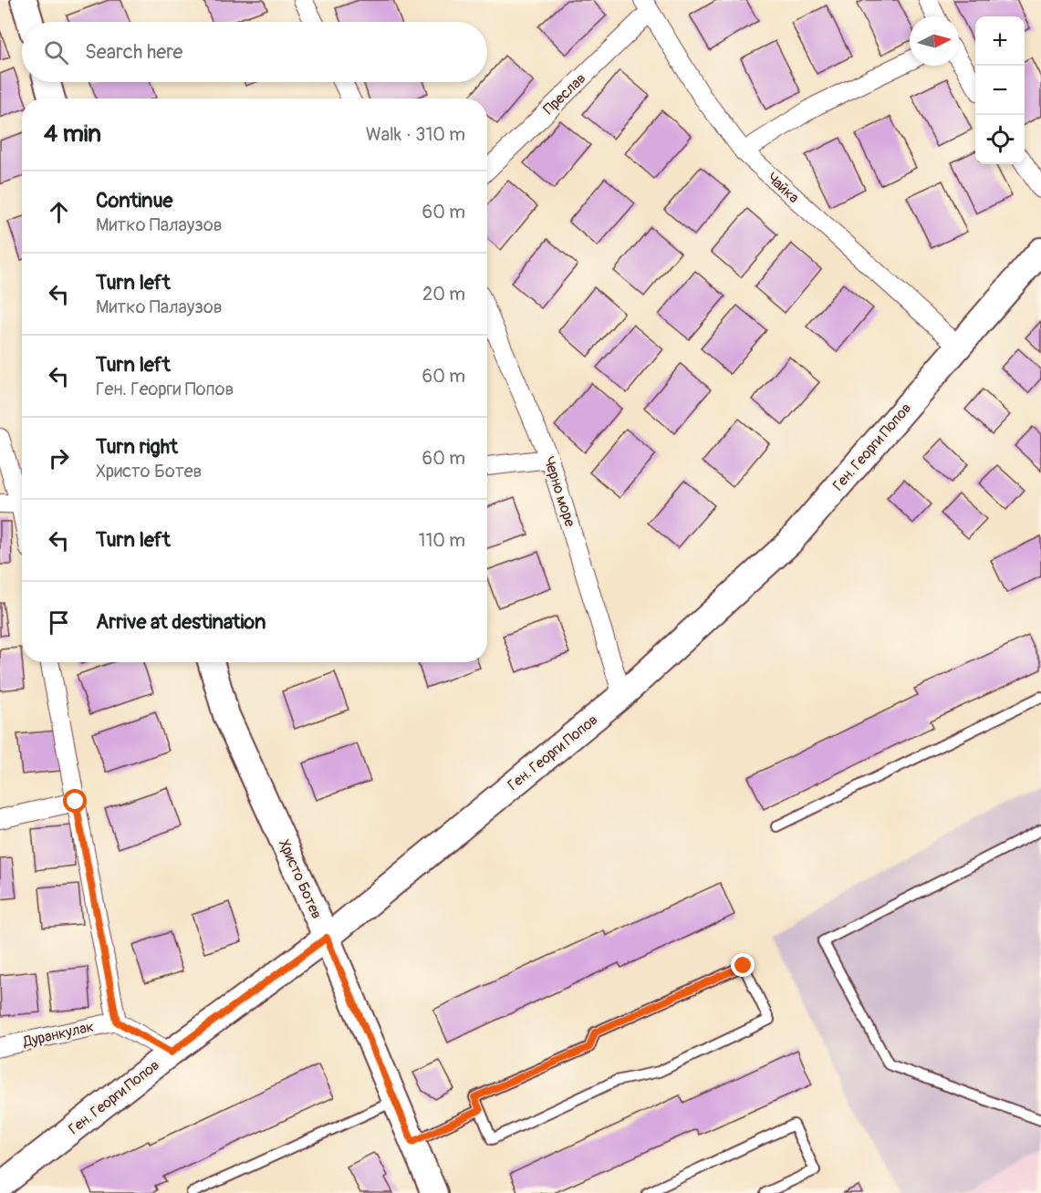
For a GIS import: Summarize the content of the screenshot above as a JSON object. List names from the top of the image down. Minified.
{"streets":{"street":["Преслав","Чайка","Ген. Георги Попов","Черно море","Христо Ботев","Дуранкулак"]},"crossings":[["Преслав","Чайка"],["Чайка","Ген. Георги Попов"],["Ген. Георги Попов","Черно море"],["Ген. Георги Попов","Христо Ботев"]],"north":"right","page":{"map_buttons":["+","−"],"search":"Search here","heading":["4 min","Walk · 310 m"],"list":[["Continue","Митко Палаузов","60 m"],["Turn left","Митко Палаузов","20 m"],["Turn left","Ген. Георги Попов","60 m"],["Turn right","Христо Ботев","60 m"],["Turn left","110 m"],"Arrive at destination"]}}
